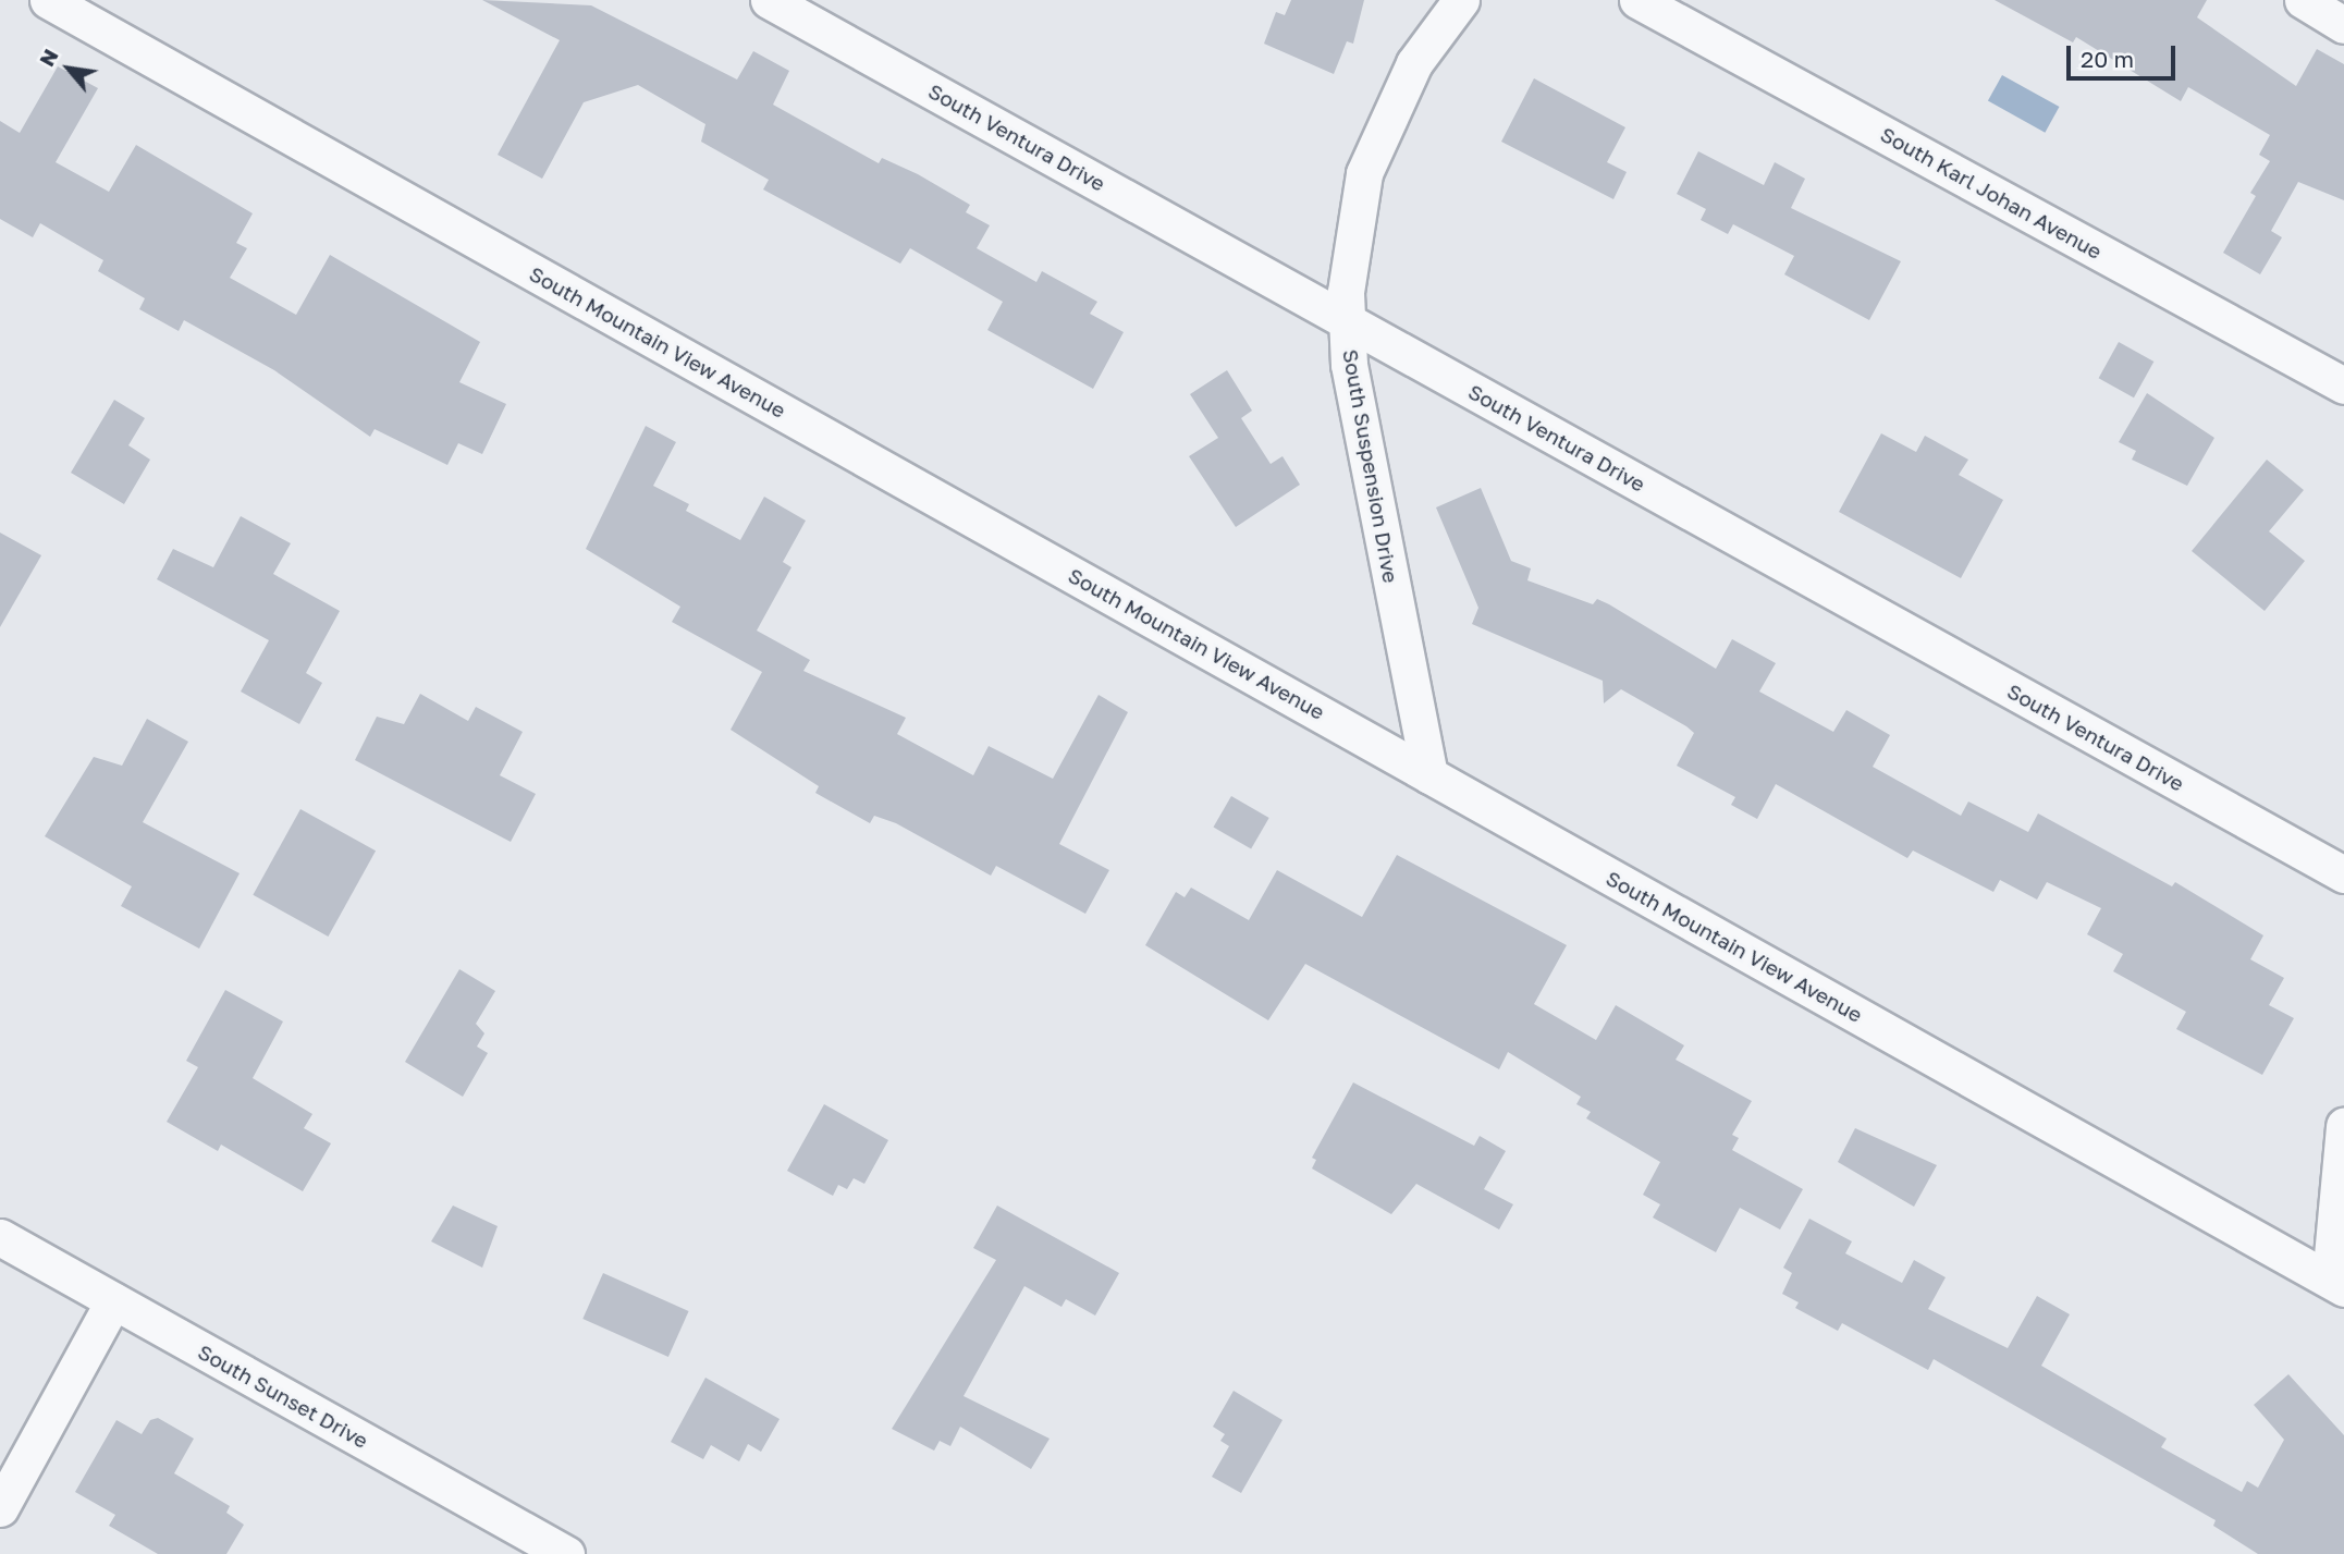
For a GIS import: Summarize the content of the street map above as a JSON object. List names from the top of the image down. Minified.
{"streets":{"street":["South Ventura Drive","South Karl Johan Avenue","South Mountain View Avenue","South Suspension Drive","South Sunset Drive"]},"crossings":[["South Ventura Drive","South Suspension Drive"],["South Mountain View Avenue","South Suspension Drive"]],"scale_bar":"20 m","north":"top left"}
